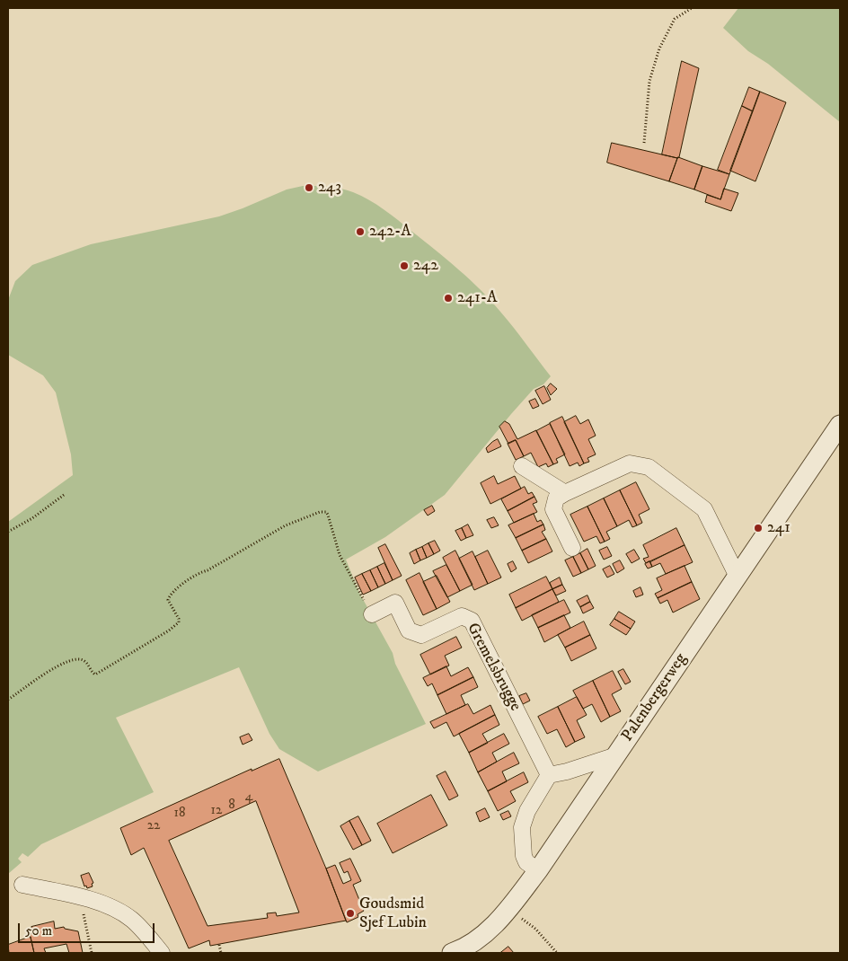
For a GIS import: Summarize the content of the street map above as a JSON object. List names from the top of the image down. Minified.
{"streets":{"street":["Gremelsbrugge","Palenbergerweg"]},"places":["243","242-A","242","241-A","241","Goudsmid Sjef Lubin"],"house_numbers":["4","8","12","18","22"],"scale_bar":"50 m"}
